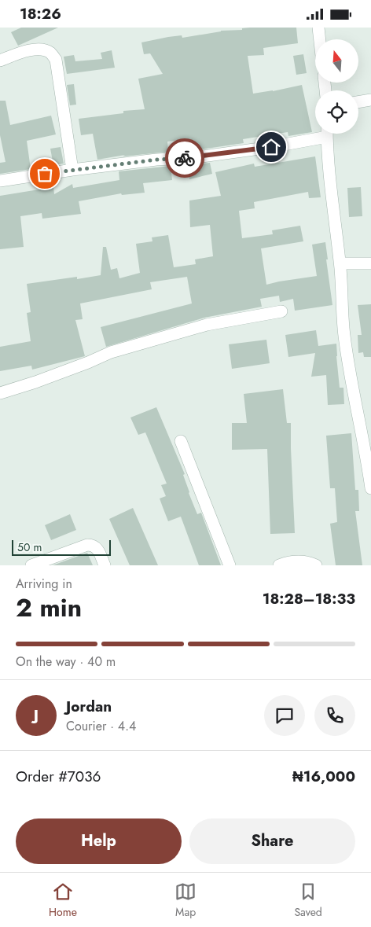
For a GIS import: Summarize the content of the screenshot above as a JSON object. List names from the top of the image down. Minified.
{"scale_bar":"50 m","north":"top","page":{"status":"18:26","scale":"50 m","heading":["2 min","Arriving in","18:28–18:33"],"panel":["Jordan","Courier · 4.4","Order #7036","₦16,000"],"bar":"On the way · 40 m","round":"J","buttons":["Help","Share"],"tabs":["Home","Map","Saved"]}}
